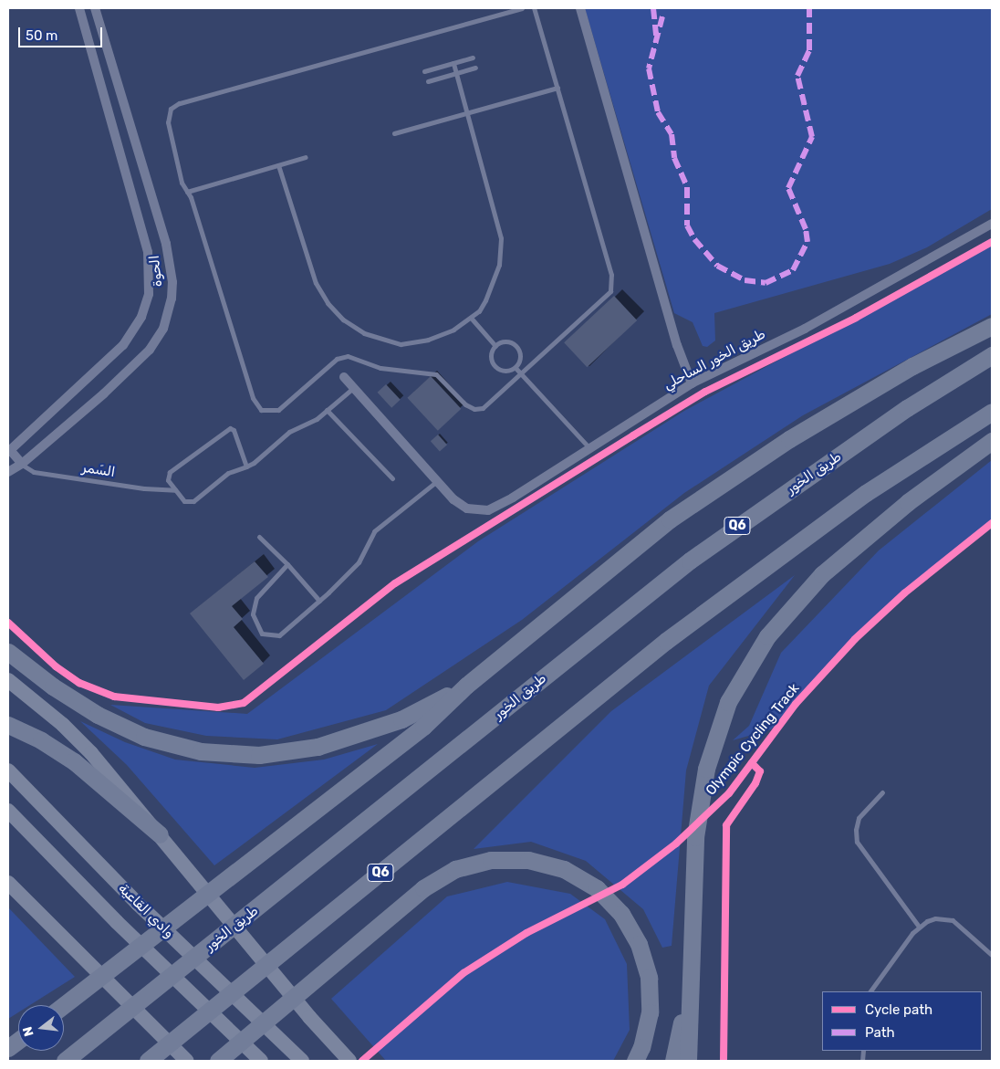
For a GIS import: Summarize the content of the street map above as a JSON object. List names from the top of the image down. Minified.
{"streets":{"highway":["طريق الخور","Q6"],"main road":["وادي القاعية"],"street":["الحوة","طريق الخور الساحلي"],"lane":["السَمر"],"cycle path":["Olympic Cycling Track"]},"crossings":[["الحوة","السَمر"]],"legend":["Cycle path","Path"],"scale_bar":"50 m","north":"left"}
